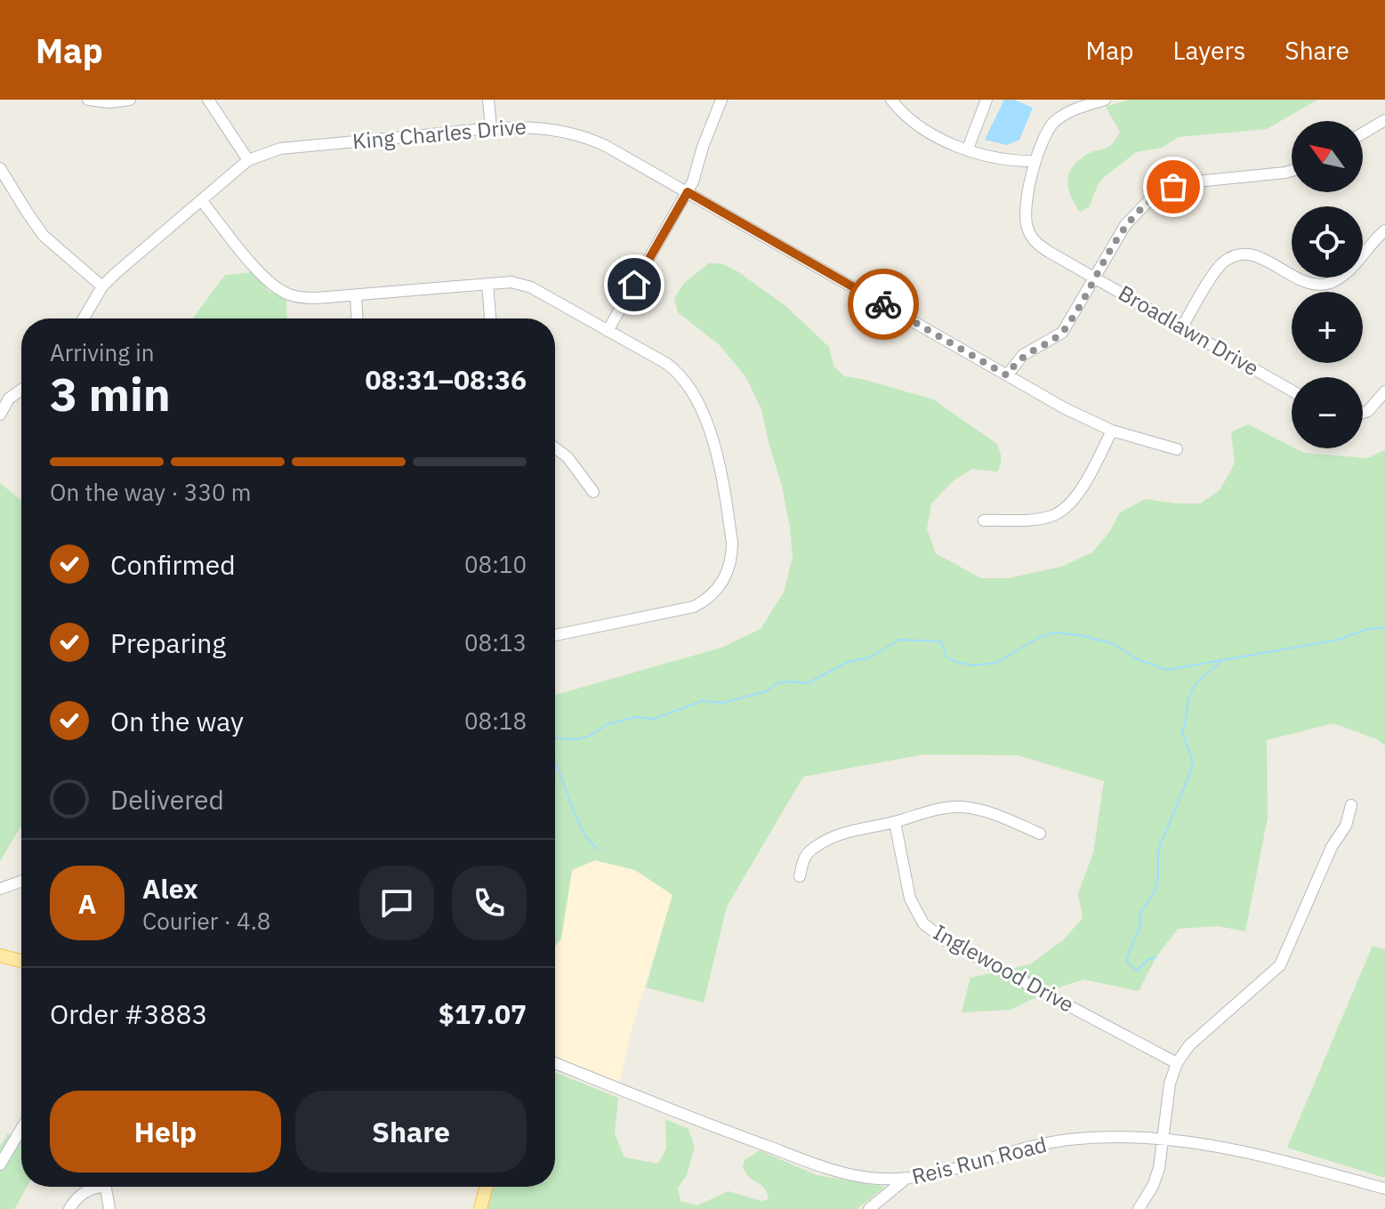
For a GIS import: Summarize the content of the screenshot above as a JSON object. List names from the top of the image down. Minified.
{"streets":{"street":["King Charles Drive","Broadlawn Drive","Inglewood Drive","Reis Run Road"]},"north":"top left","page":{"header":"Map","nav":["Map","Layers","Share"],"map_buttons":["+","−"],"heading":["3 min","Arriving in","08:31–08:36"],"panel":["Alex","Courier · 4.8","Order #3883","$17.07"],"bar":"On the way · 330 m","list":[["Confirmed","08:10"],["Preparing","08:13"],["On the way","08:18"],"Delivered"],"round":"A","buttons":["Help","Share"]}}
